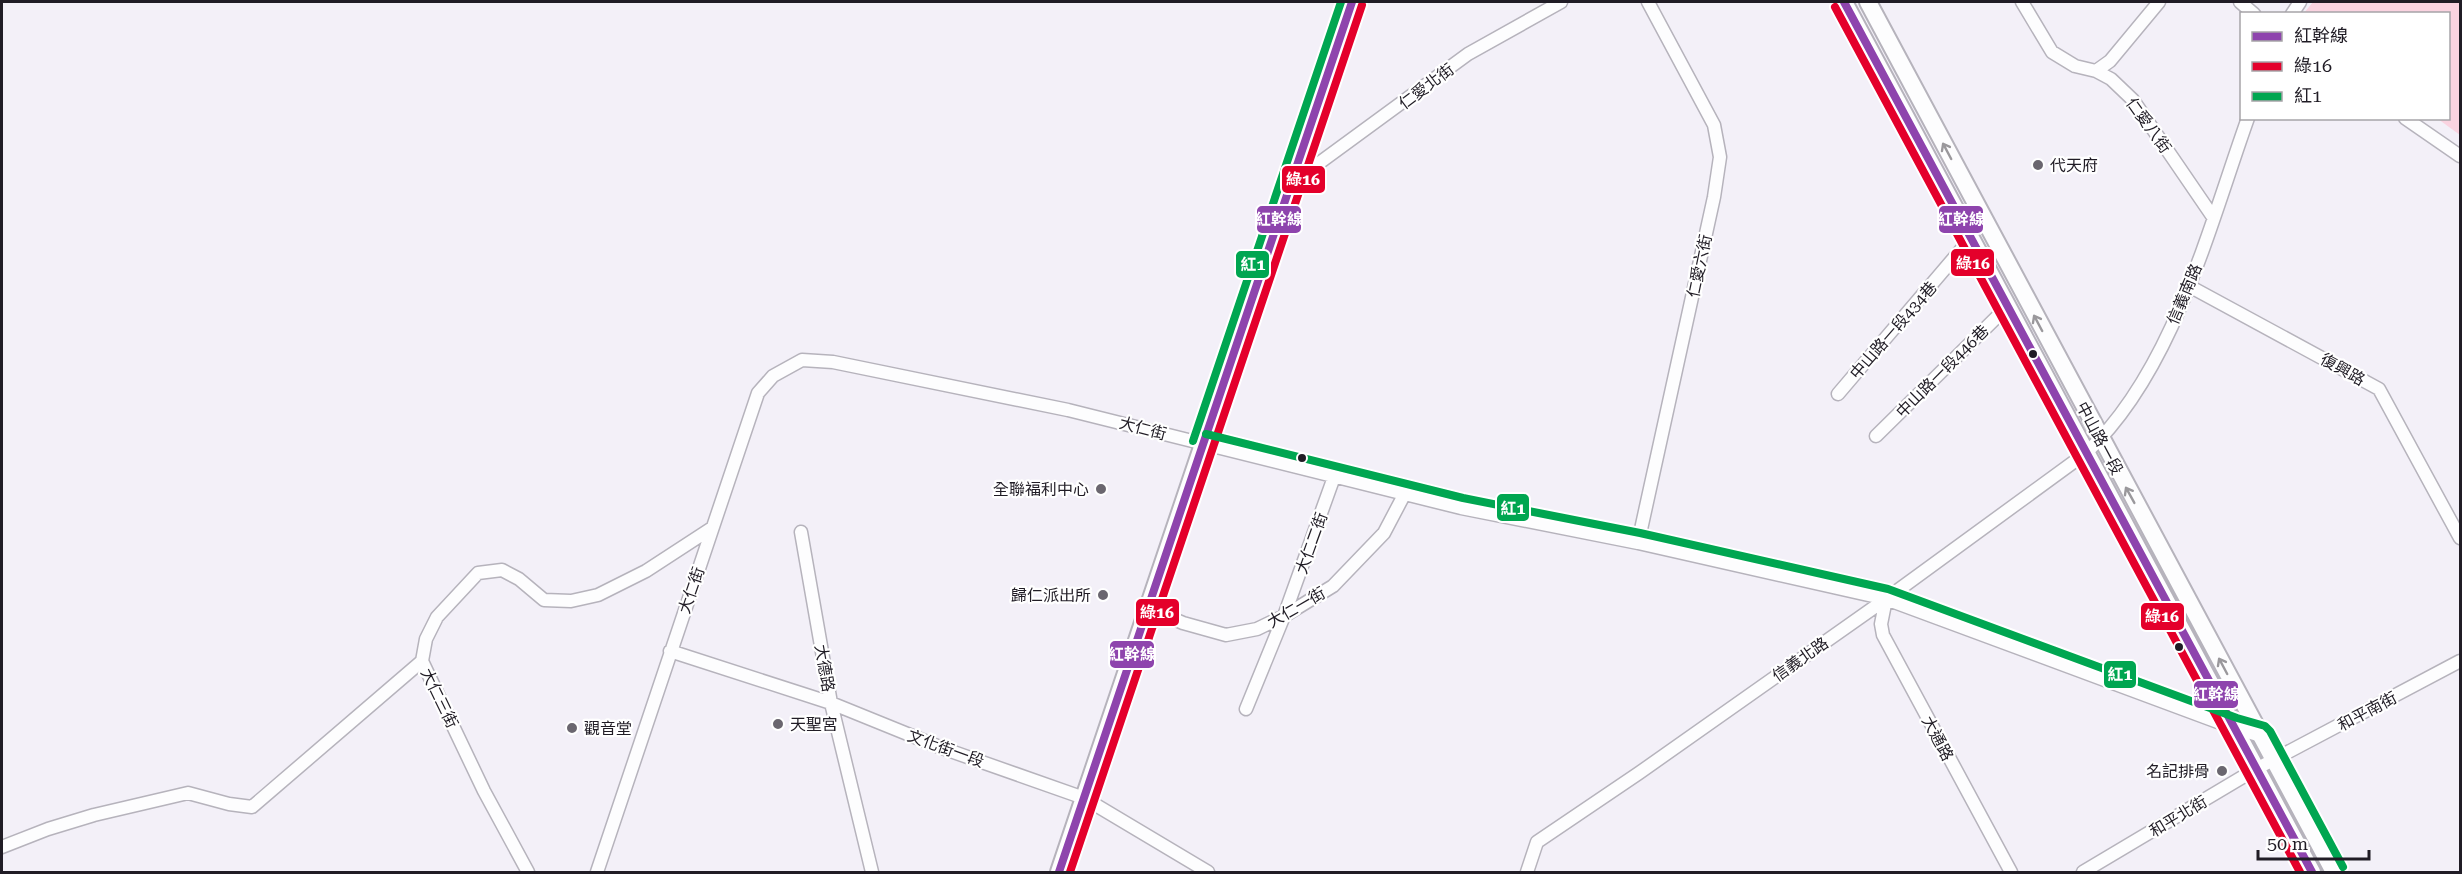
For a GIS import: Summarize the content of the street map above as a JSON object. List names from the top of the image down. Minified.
{"streets":{"main road":["中山路一段"],"street":["仁愛北街","仁愛八街","仁愛六街","信義南路","中山路一段434巷","復興路","中山路一段446巷","大仁街","大仁二街","大仁一街","信義北路","大德路","大仁三街","和平南街","大通路","文化街一段","和平北街"]},"crossings":[["仁愛八街","信義南路"],["仁愛六街","大仁街"],["信義南路","復興路"],["信義南路","中山路一段"],["信義南路","信義北路"],["中山路一段434巷","中山路一段"],["中山路一段446巷","中山路一段"],["大仁街","中山路一段"],["大仁街","大仁二街"],["大仁街","大仁一街"],["大仁街","信義北路"],["大仁街","大仁三街"],["大仁街","大通路"],["大仁街","文化街一段"],["中山路一段","信義北路"],["中山路一段","和平南街"],["中山路一段","和平北街"],["大仁二街","大仁一街"],["信義北路","大通路"],["大德路","文化街一段"],["和平南街","和平北街"]],"places":["代天府","全聯福利中心","歸仁派出所","天聖宮","觀音堂","名記排骨"],"lines":["transit line 紅幹線","transit line 紅1","transit line 綠16"],"legend":["紅幹線","綠16","紅1"],"scale_bar":"50 m"}
